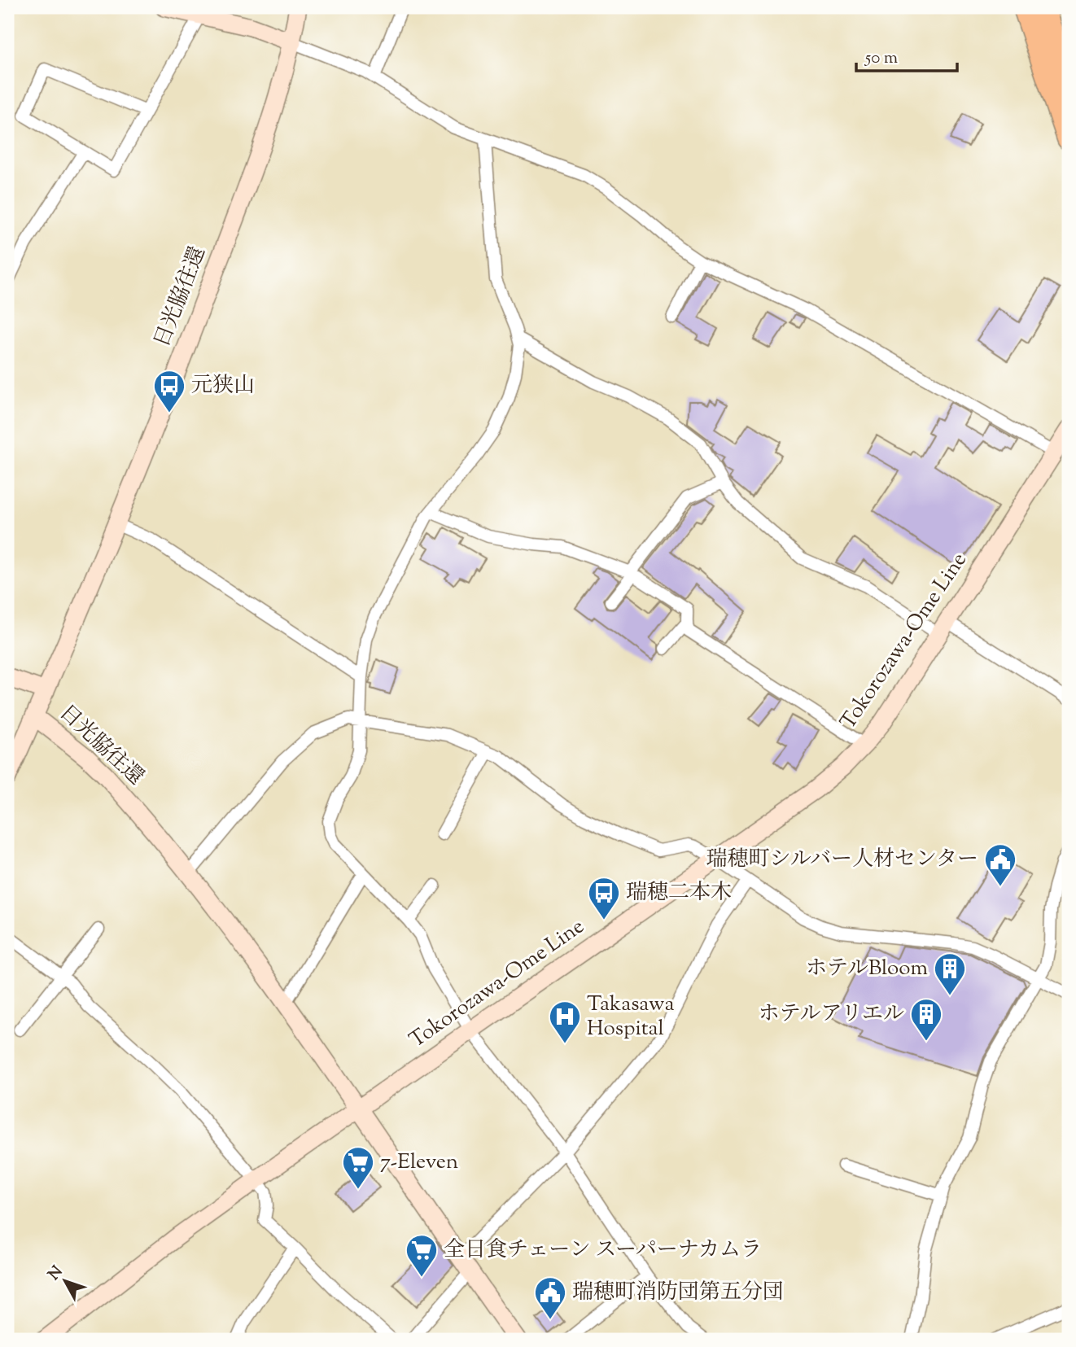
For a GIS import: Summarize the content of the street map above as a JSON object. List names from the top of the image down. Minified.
{"streets":{"main road":["日光脇往還","Tokorozawa-Ome Line"]},"crossings":[["日光脇往還","Tokorozawa-Ome Line"]],"places":{"bus stop":["元狭山","瑞穂二本木"],"public building":["瑞穂町シルバー人材センター","瑞穂町消防団第五分団"],"building":["ホテルBloom","ホテルアリエル"],"hospital":["Takasawa Hospital"],"supermarket":["7-Eleven","全日食チェーン スーパーナカムラ"]},"scale_bar":"50 m","north":"top left"}
